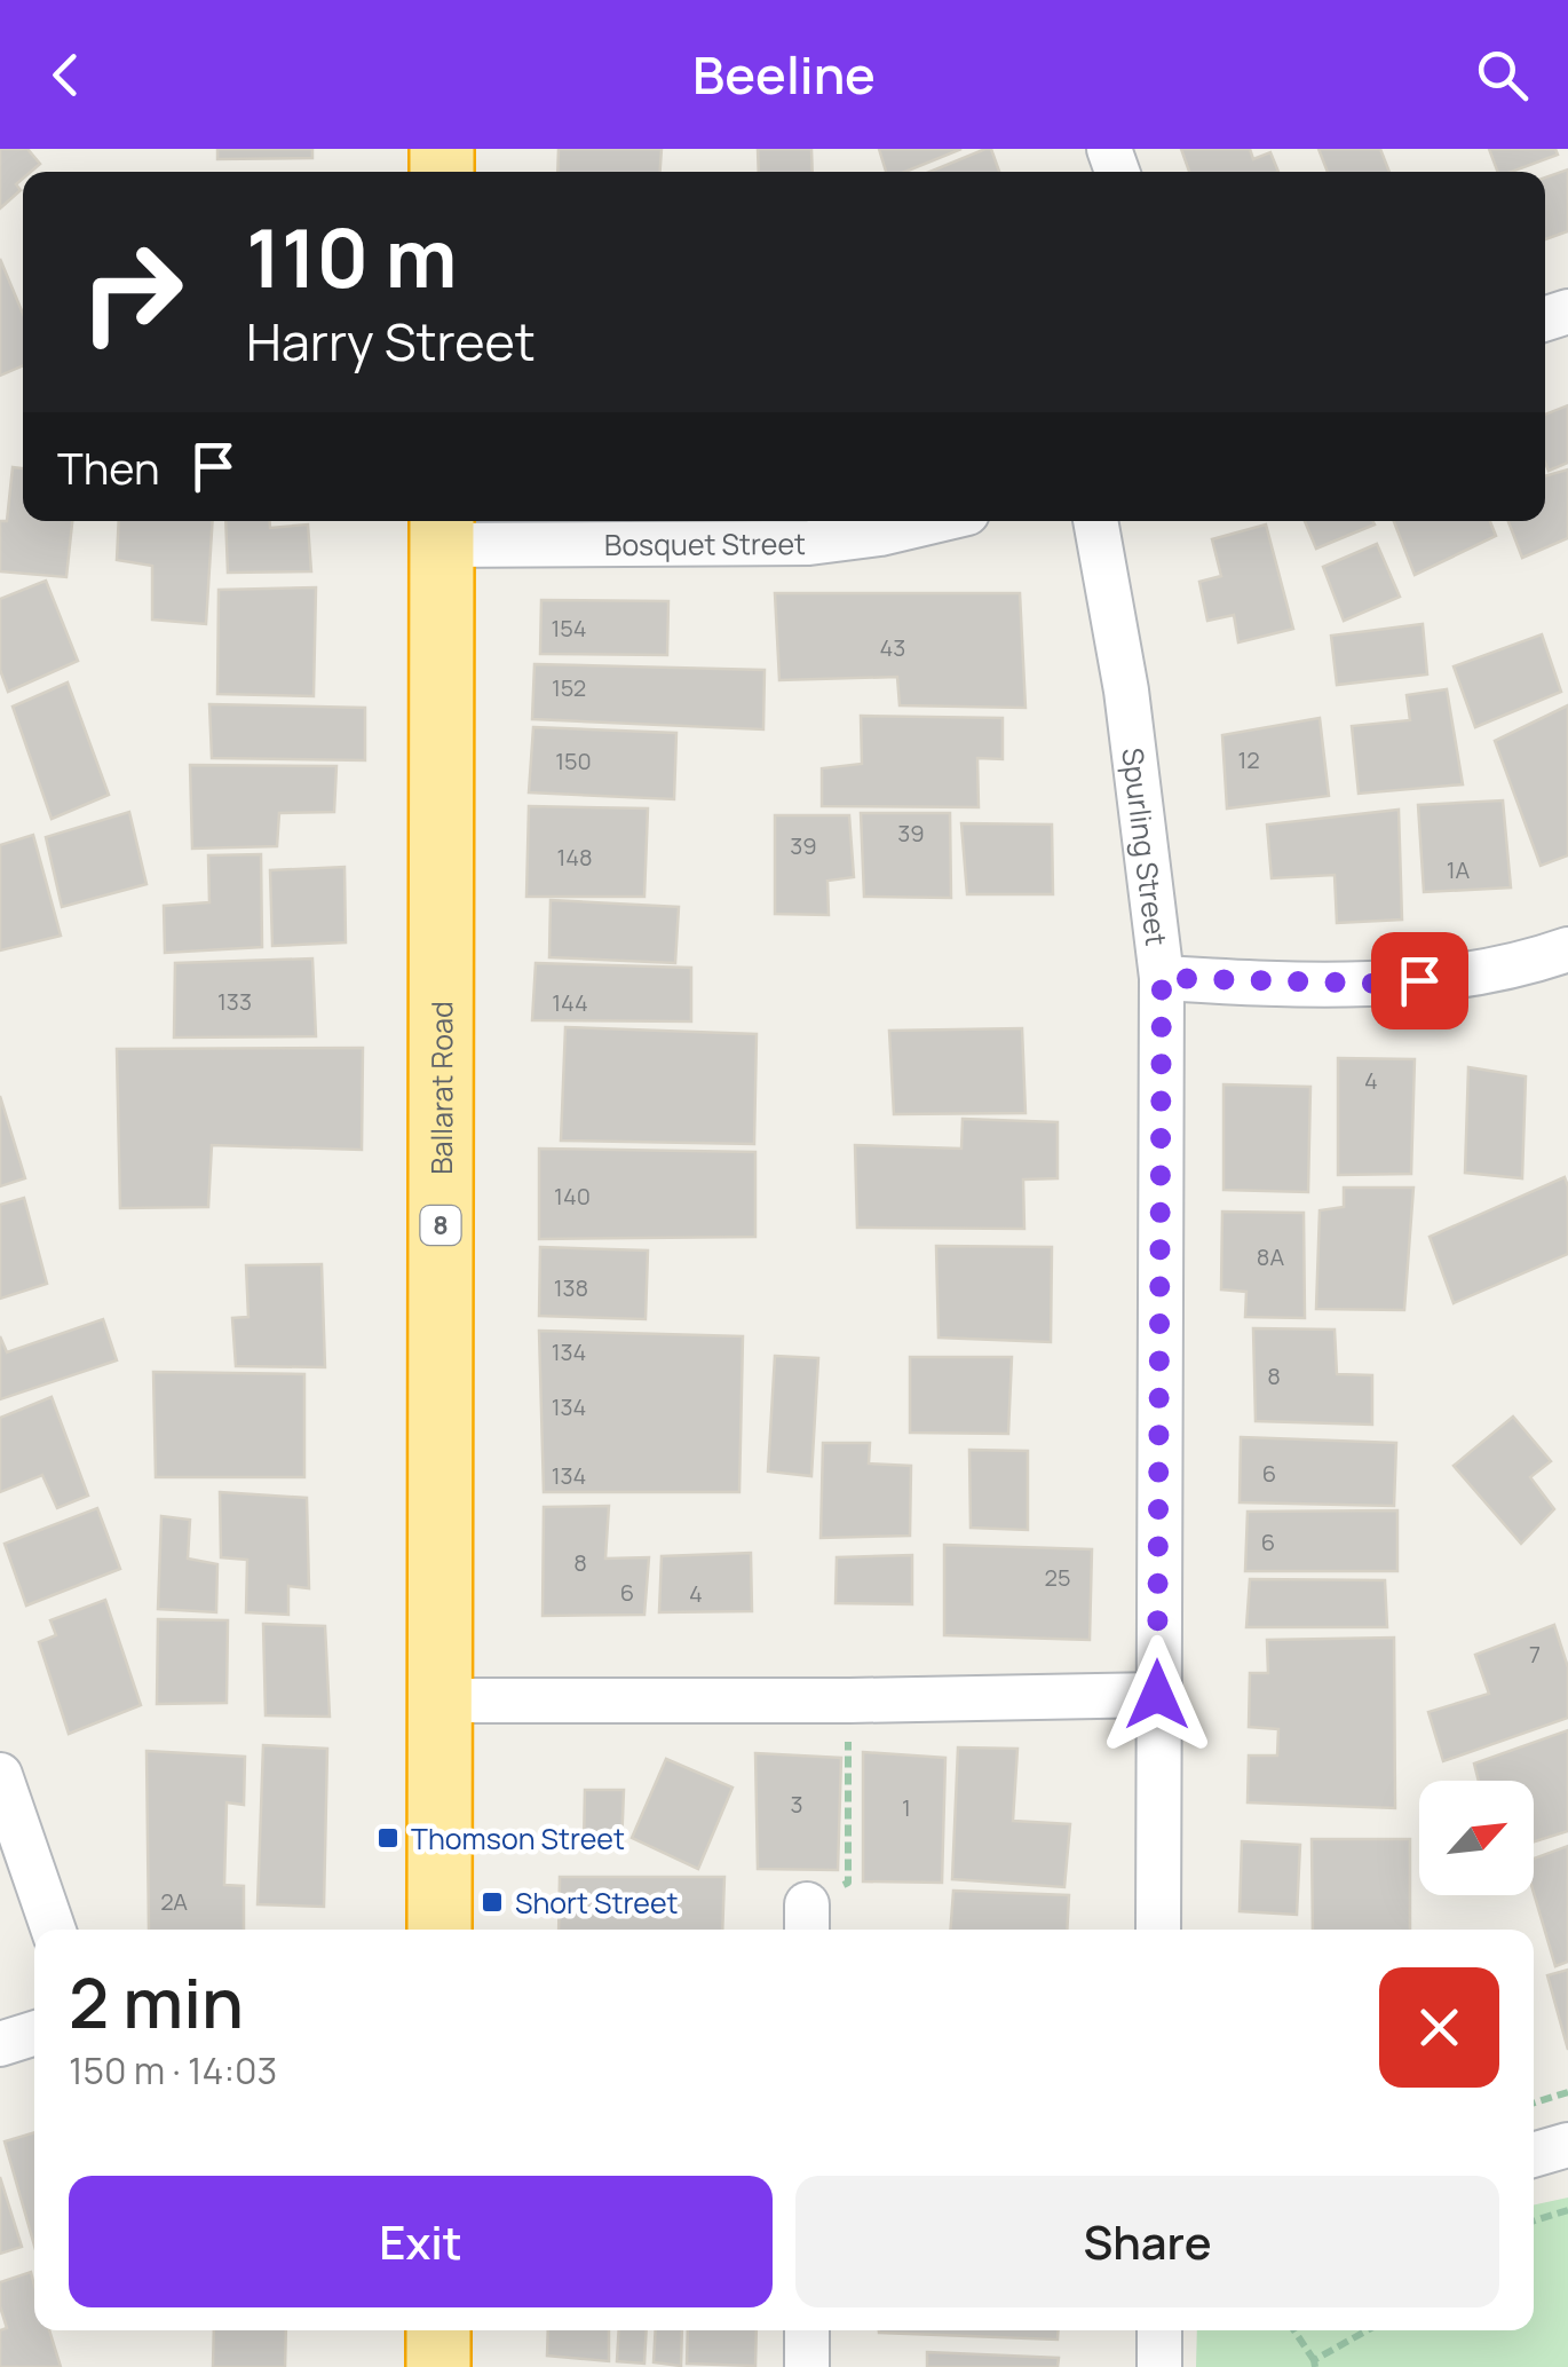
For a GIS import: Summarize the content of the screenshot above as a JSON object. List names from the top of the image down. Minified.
{"streets":{"highway":["Ballarat Road","8"],"street":["Bosquet Street","Spurling Street"]},"crossings":[["Bosquet Street","Ballarat Road"]],"places":{"transit":["Thomson Street","Short Street"]},"house_numbers":["154","43","152","12","150","39","39","148","1A","133","144","4","140","8A","138","134","8","134","6","134","6","8","25","6","4","7","3","1","2A"],"north":"top right","page":{"header":"Beeline","turn":["110 m","Harry Street"],"then":"Then","heading":["2 min","150 m · 14:03"],"buttons":["Exit","Share"]}}
